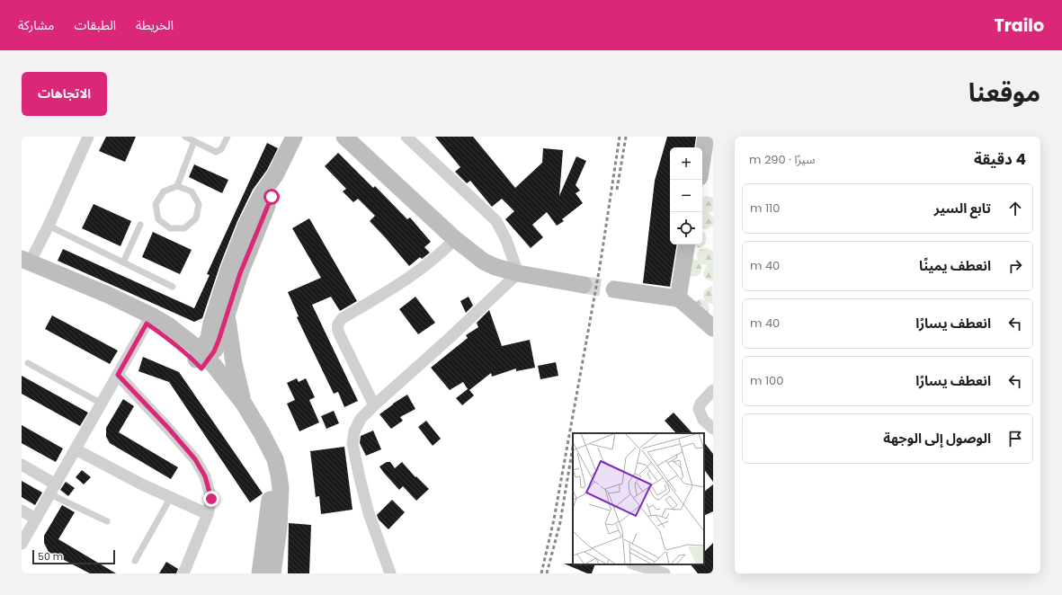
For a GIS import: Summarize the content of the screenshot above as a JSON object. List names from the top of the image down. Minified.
{"scale_bar":"50 m","page":{"header":"Trailo","nav":["الخريطة","الطبقات","مشاركة"],"title":"موقعنا","buttons":"الاتجاهات","heading":["4 دقيقة","سيرًا · 290 m"],"map_buttons":["+","−"],"list":[["تابع السير","110 m"],["انعطف يمينًا","40 m"],["انعطف يسارًا","40 m"],["انعطف يسارًا","100 m"],"الوصول إلى الوجهة"],"scale":"50 m"}}
